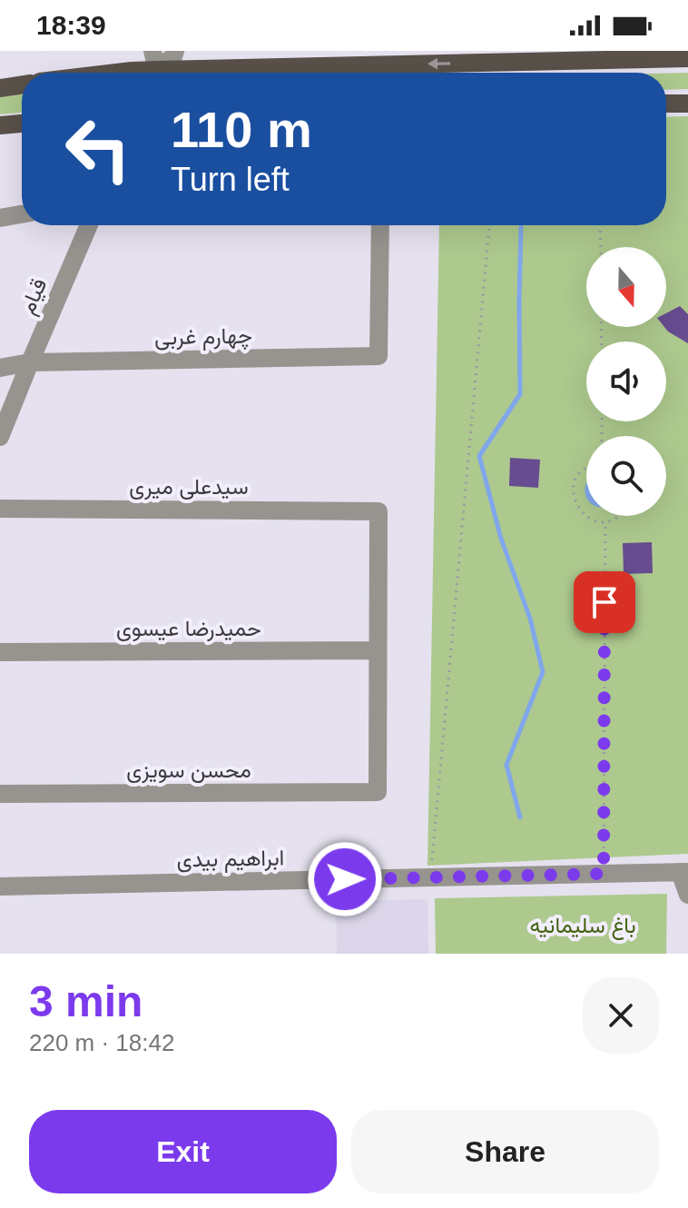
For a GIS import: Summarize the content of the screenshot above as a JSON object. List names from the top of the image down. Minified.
{"streets":{"street":["قیام","چهارم غربی","سیدعلی میری","حمیدرضا عیسوی","محسن سویزی","ابراهیم بیدی"]},"crossings":[["قیام","چهارم غربی"],["سیدعلی میری","حمیدرضا عیسوی"],["سیدعلی میری","محسن سویزی"],["حمیدرضا عیسوی","محسن سویزی"]],"parks":["باغ سلیمانیه"],"north":"bottom","page":{"status":"18:39","turn":["110 m","Turn left"],"heading":["3 min","220 m · 18:42"],"buttons":["Exit","Share"]}}
